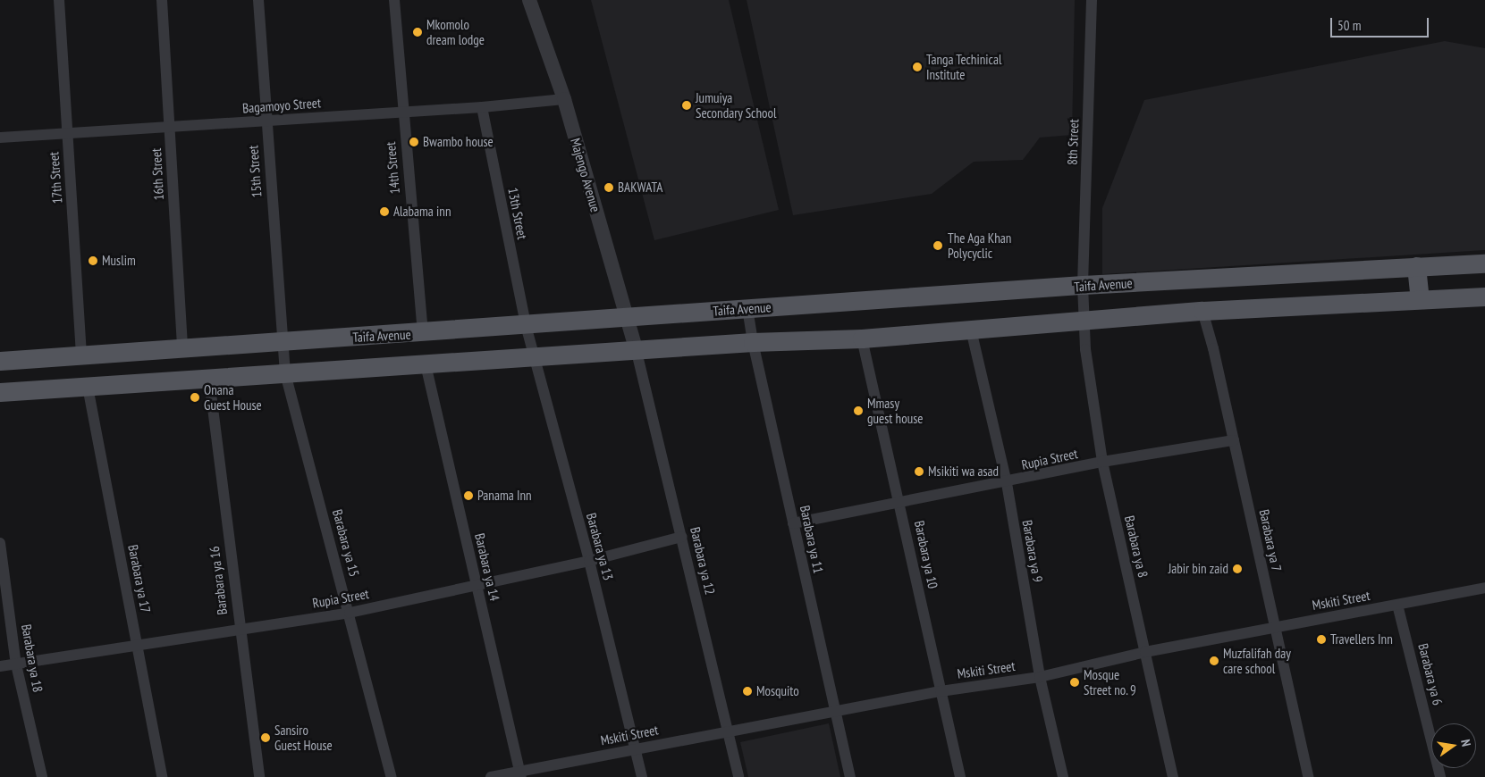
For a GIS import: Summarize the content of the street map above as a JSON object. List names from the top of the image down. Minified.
{"streets":{"main road":["Taifa Avenue"],"street":["Bagamoyo Street","8th Street","14th Street","15th Street","16th Street","Majengo Avenue","17th Street","13th Street","Rupia Street","Barabara ya 11","Barabara ya 7","Barabara ya 15","Barabara ya 13","Barabara ya 8","Barabara ya 9","Barabara ya 10","Barabara ya 12","Barabara ya 14","Barabara ya 17","Barabara ya 16","Mskiti Street","Barabara ya 18","Barabara ya 6"]},"crossings":[["Bagamoyo Street","14th Street"],["Bagamoyo Street","15th Street"],["Bagamoyo Street","16th Street"],["Bagamoyo Street","Majengo Avenue"],["Bagamoyo Street","17th Street"],["Bagamoyo Street","13th Street"],["8th Street","Taifa Avenue"],["8th Street","Barabara ya 8"],["14th Street","Taifa Avenue"],["15th Street","Taifa Avenue"],["15th Street","Barabara ya 15"],["16th Street","Taifa Avenue"],["Majengo Avenue","Taifa Avenue"],["Majengo Avenue","Barabara ya 12"],["17th Street","Taifa Avenue"],["13th Street","Taifa Avenue"],["13th Street","Barabara ya 13"],["Taifa Avenue","Barabara ya 11"],["Taifa Avenue","Barabara ya 15"],["Taifa Avenue","Barabara ya 13"],["Rupia Street","Barabara ya 11"],["Rupia Street","Barabara ya 7"],["Rupia Street","Barabara ya 15"],["Rupia Street","Barabara ya 13"],["Rupia Street","Barabara ya 8"],["Rupia Street","Barabara ya 9"],["Rupia Street","Barabara ya 10"],["Rupia Street","Barabara ya 12"],["Rupia Street","Barabara ya 14"],["Rupia Street","Barabara ya 17"],["Rupia Street","Barabara ya 16"],["Rupia Street","Barabara ya 18"],["Barabara ya 11","Mskiti Street"],["Barabara ya 7","Mskiti Street"],["Barabara ya 13","Mskiti Street"],["Barabara ya 8","Mskiti Street"],["Barabara ya 9","Mskiti Street"],["Barabara ya 10","Mskiti Street"],["Barabara ya 12","Mskiti Street"],["Barabara ya 14","Mskiti Street"],["Mskiti Street","Barabara ya 6"]],"places":["Mkomolo dream lodge","Tanga Techinical Institute","Jumuiya Secondary School","Bwambo house","BAKWATA","Alabama inn","The Aga Khan Polycyclic","Muslim","Onana Guest House","Mmasy guest house","Msikiti wa asad","Panama Inn","Jabir bin zaid","Travellers Inn","Muzfalifah day care school","Mosque Street no. 9","Mosquito","Sansiro Guest House"],"scale_bar":"50 m","north":"right"}
